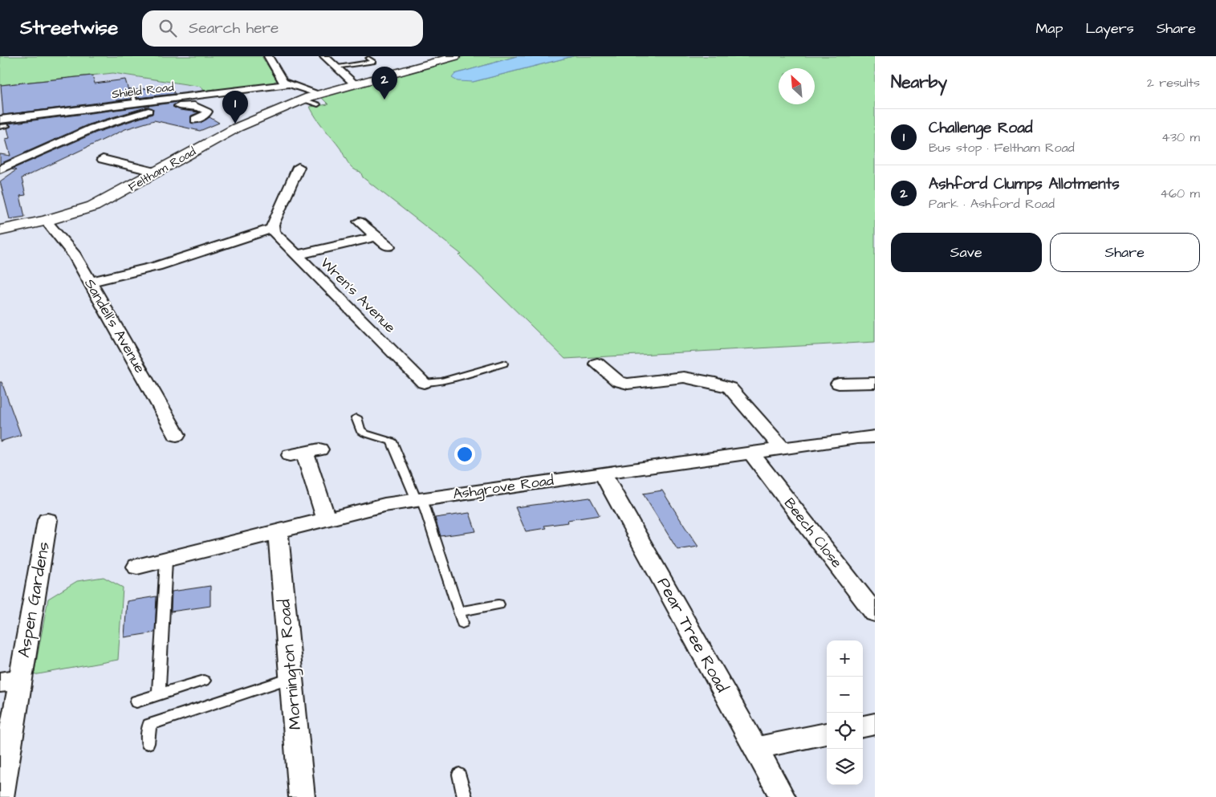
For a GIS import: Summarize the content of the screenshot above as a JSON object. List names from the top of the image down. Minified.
{"streets":{"main road":["Feltham Road"],"street":["Shield Road","Wren's Avenue","Sandell's Avenue","Ashgrove Road","Beech Close","Aspen Gardens","Pear Tree Road","Mornington Road"]},"crossings":[["Feltham Road","Sandell's Avenue"],["Ashgrove Road","Beech Close"],["Ashgrove Road","Pear Tree Road"],["Ashgrove Road","Mornington Road"]],"north":"top left","page":{"header":"Streetwise","search":"Search here","nav":["Map","Layers","Share"],"heading":["Nearby","2 results"],"pins":["2","1"],"list":[{"mark":"1","name":"Challenge Road","note":"Bus stop · Feltham Road","value":"430 m"},{"mark":"2","name":"Ashford Clumps Allotments","note":"Park · Ashford Road","value":"460 m"}],"buttons":["Save","Share"],"map_buttons":["+","−"]}}
